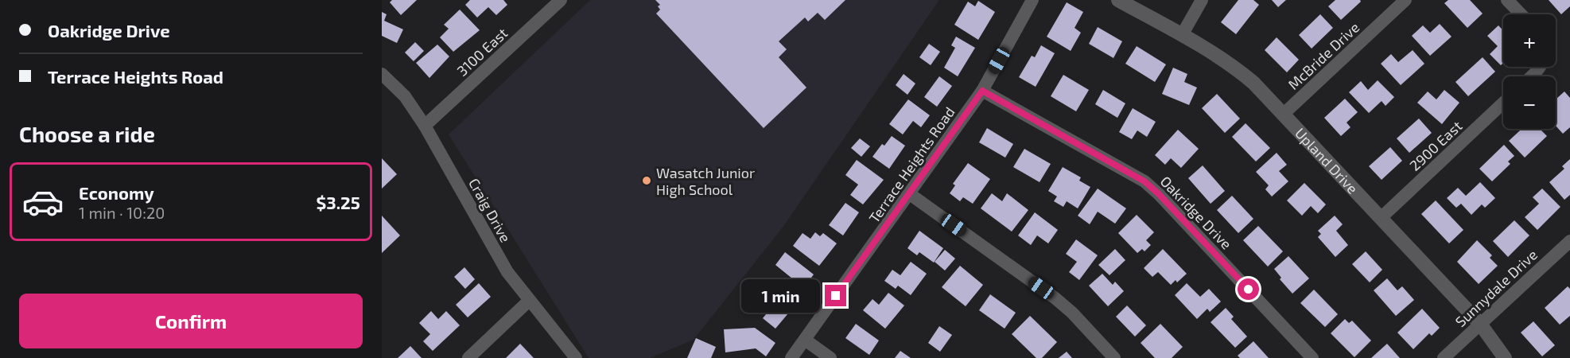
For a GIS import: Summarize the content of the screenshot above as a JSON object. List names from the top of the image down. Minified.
{"streets":{"street":["3100 East","McBride Drive","2900 East","Upland Drive","Terrace Heights Road","Craig Drive","Oakridge Drive","Sunnydale Drive"]},"crossings":[["3100 East","Craig Drive"],["McBride Drive","Upland Drive"],["2900 East","Upland Drive"],["Upland Drive","Sunnydale Drive"],["Terrace Heights Road","Oakridge Drive"]],"places":["Wasatch Junior High School"],"page":{"banner":["Oakridge Drive","Terrace Heights Road"],"map_buttons":["+","−"],"heading":"Choose a ride","list":[{"name":"Economy","note":"1 min · 10:20","value":"$3.25"}],"bubble":"1 min","buttons":"Confirm"}}
